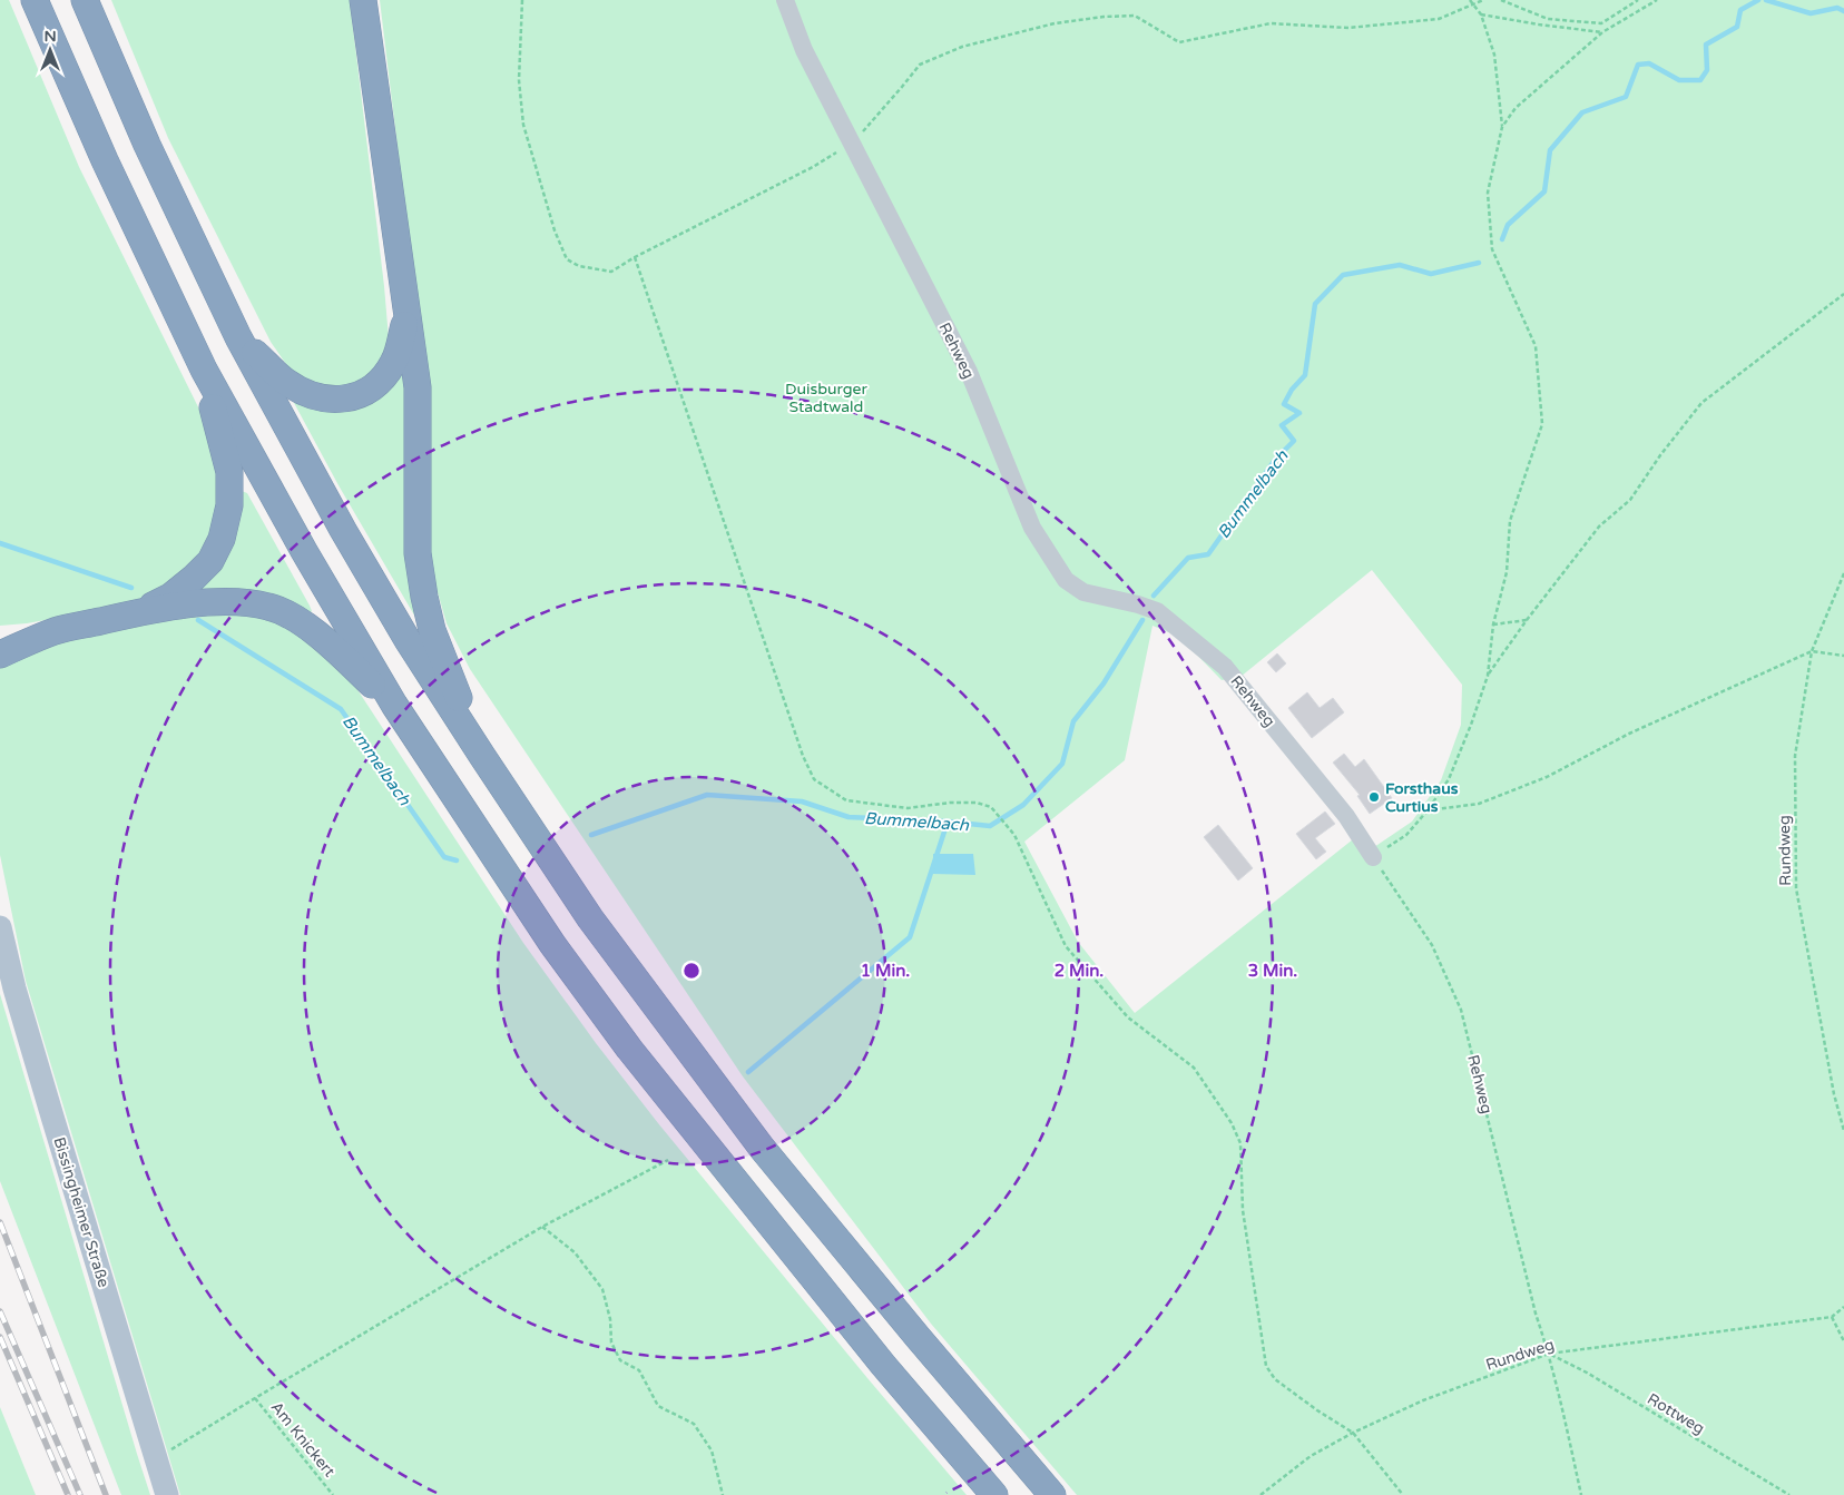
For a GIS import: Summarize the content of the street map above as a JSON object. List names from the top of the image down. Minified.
{"streets":{"main road":["Bissingheimer Straße"],"lane":["Rehweg"],"path":["Rundweg","Rottweg","Am Knickert"]},"crossings":[["Rehweg","Rundweg"],["Rehweg","Rottweg"],["Rundweg","Rottweg"]],"water":["Bummelbach"],"parks":["Duisburger Stadtwald"],"places":["Forsthaus Curtius"],"north":"top","rings":["1 Min.","2 Min.","3 Min."]}
